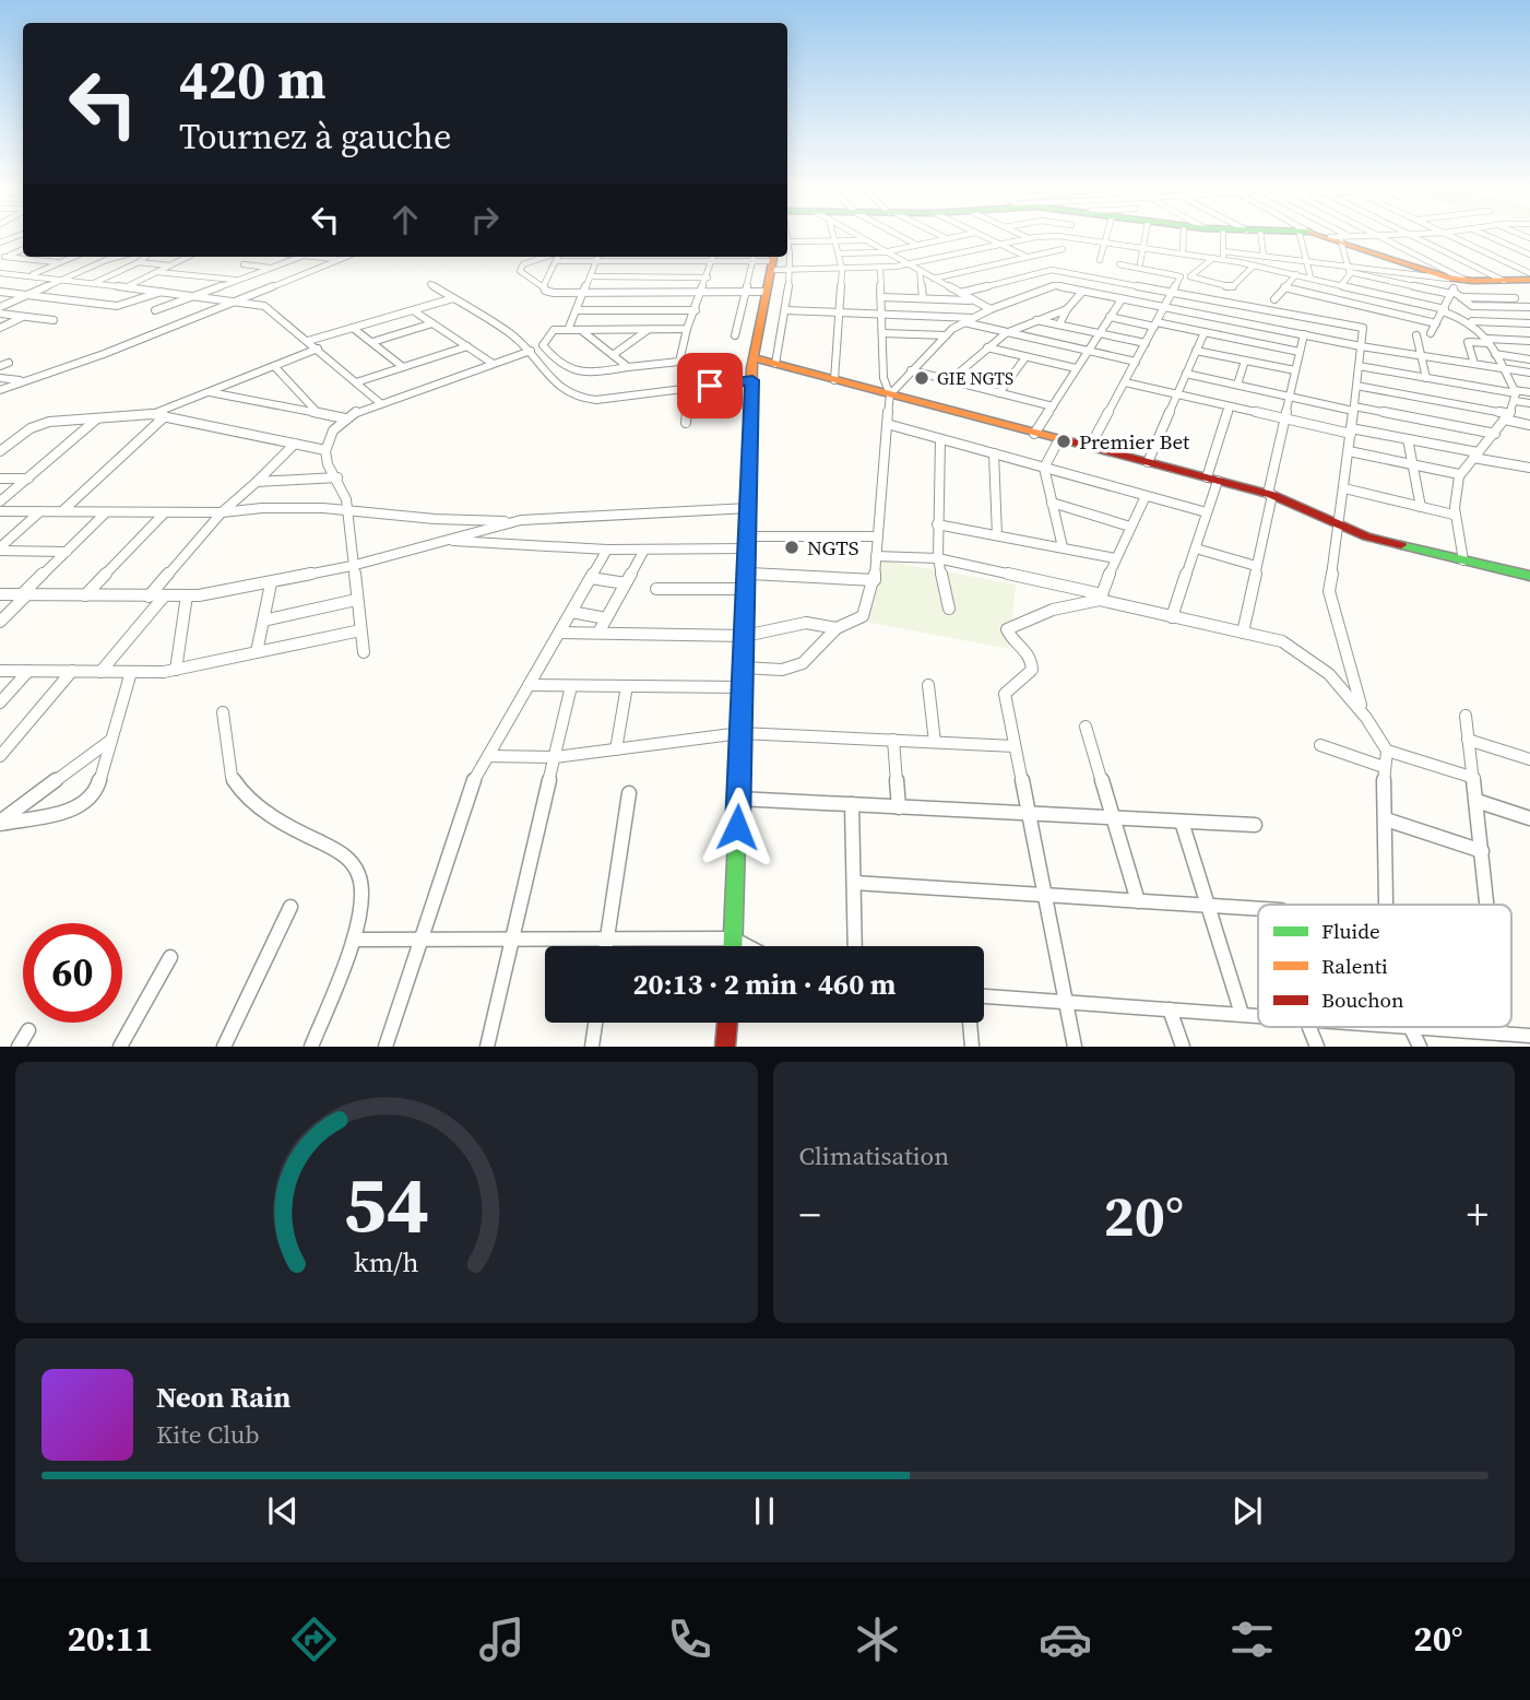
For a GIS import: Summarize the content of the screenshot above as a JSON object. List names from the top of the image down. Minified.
{"places":["GIE NGTS","Premier Bet","NGTS"],"legend":["Fluide","Ralenti","Bouchon"],"page":{"turn":["420 m","Tournez à gauche"],"limit":"60","trip":"20:13 · 2 min · 460 m","tile":"Climatisation","heat":["−","20°","+"],"song":["Neon Rain","Kite Club"],"tabs":["20:11","20°"],"gauge":["54","km/h"]}}
